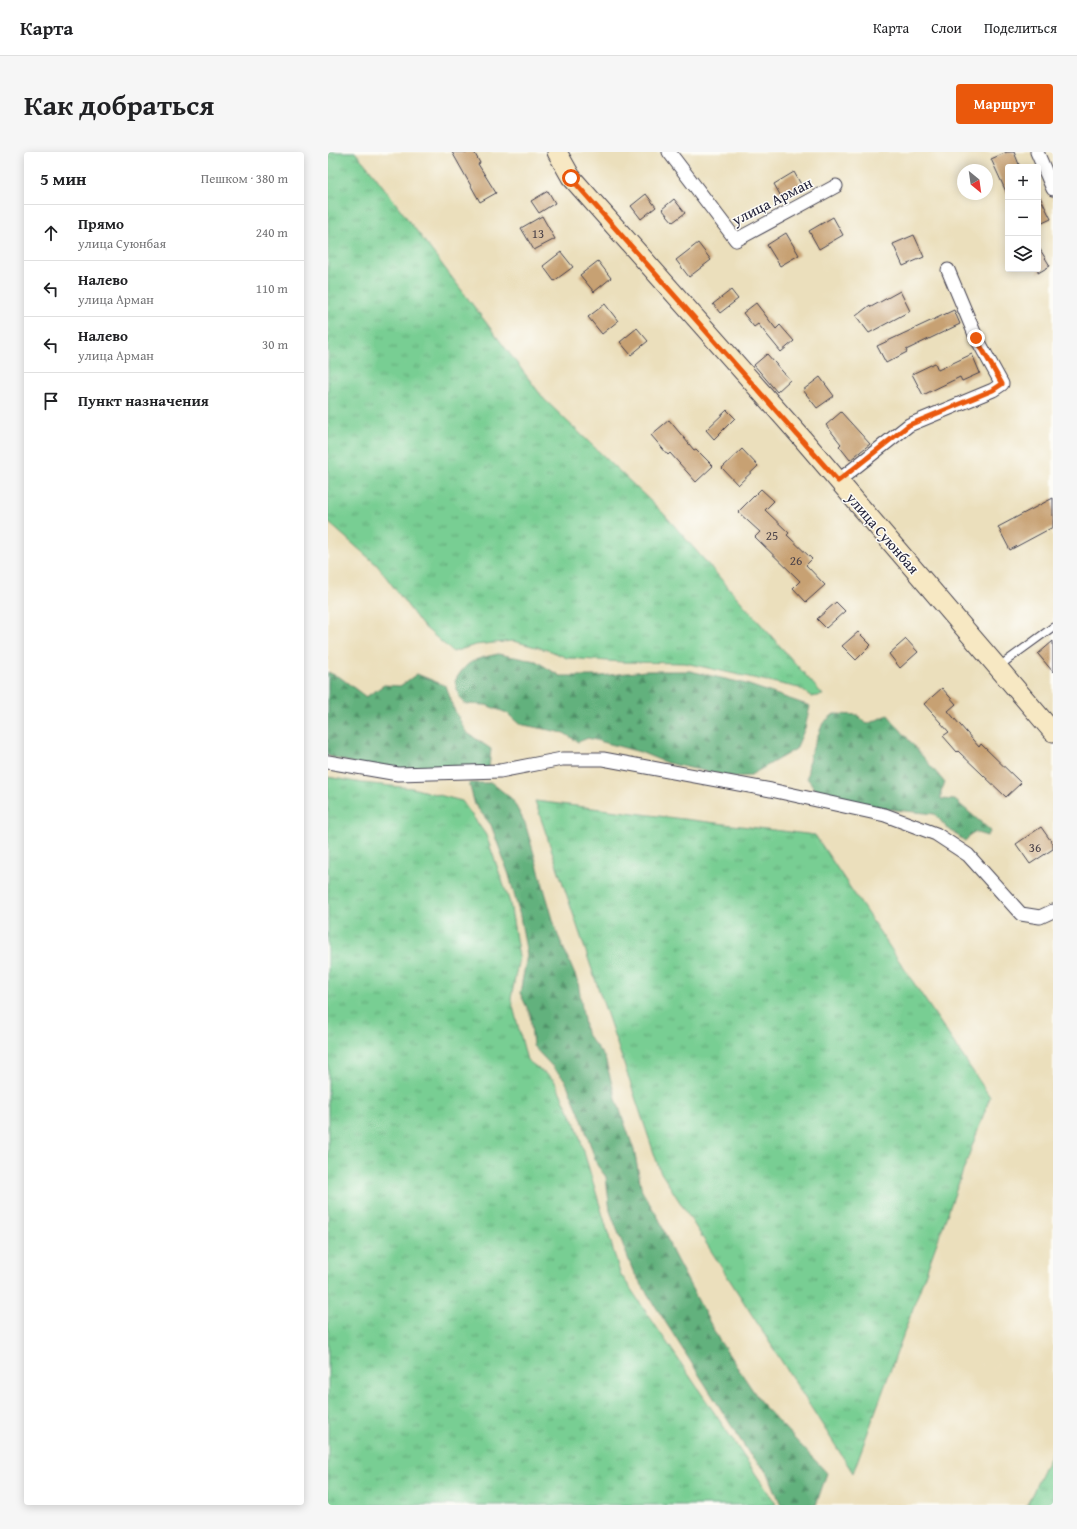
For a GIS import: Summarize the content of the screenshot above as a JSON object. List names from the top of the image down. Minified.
{"streets":{"main road":["улица Суюнбая"],"street":["улица Арман"]},"house_numbers":["13","25","26","36"],"north":"bottom right","page":{"header":"Карта","nav":["Карта","Слои","Поделиться"],"title":"Как добраться","buttons":"Маршрут","heading":["5 мин","Пешком · 380 m"],"map_buttons":["+","−"],"list":[["Прямо","улица Суюнбая","240 m"],["Налево","улица Арман","110 m"],["Налево","улица Арман","30 m"],"Пункт назначения"]}}
